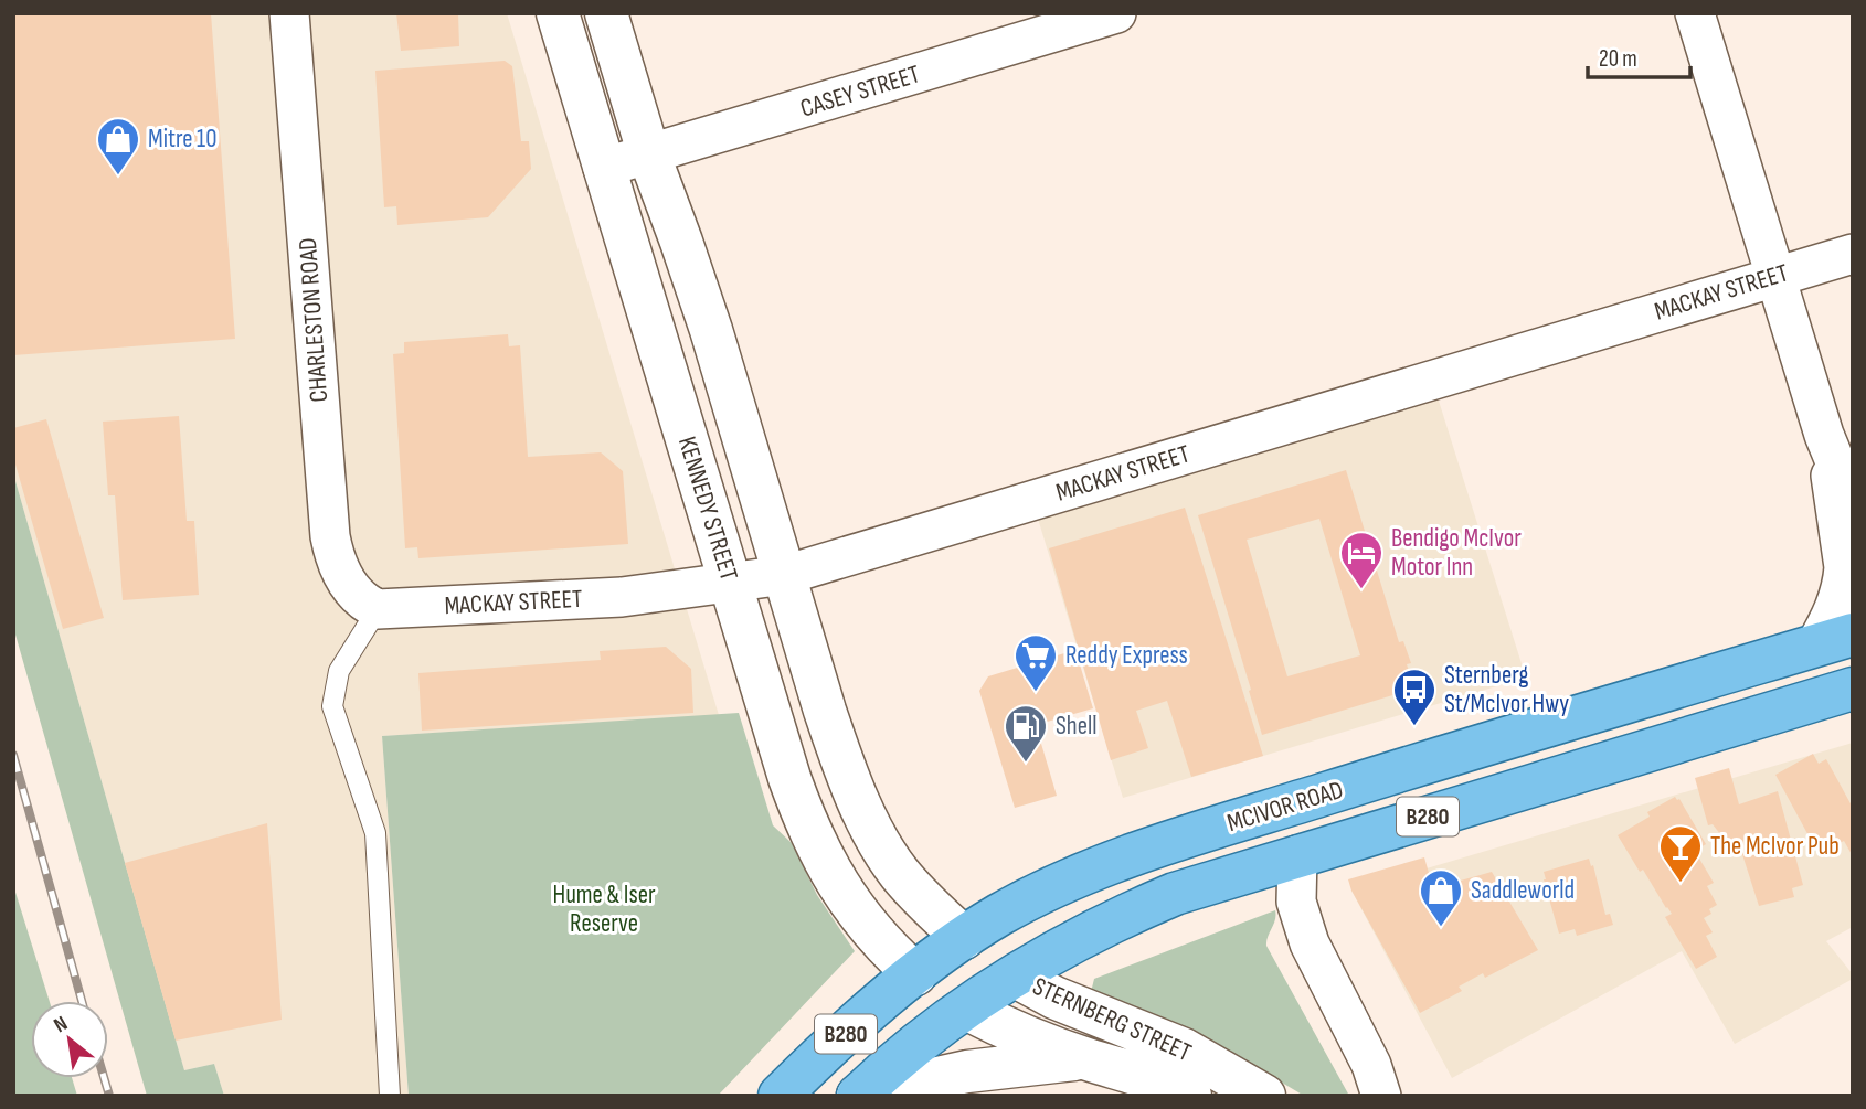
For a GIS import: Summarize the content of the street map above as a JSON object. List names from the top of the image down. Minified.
{"streets":{"main road":["MCIVOR ROAD","B280","STERNBERG STREET"],"street":["CASEY STREET","MACKAY STREET","CHARLESTON ROAD","KENNEDY STREET"]},"crossings":[["CASEY STREET","KENNEDY STREET"],["MACKAY STREET","CHARLESTON ROAD"],["MACKAY STREET","KENNEDY STREET"],["KENNEDY STREET","MCIVOR ROAD"],["KENNEDY STREET","STERNBERG STREET"],["MCIVOR ROAD","STERNBERG STREET"]],"parks":["Hume & Iser Reserve"],"places":{"shop":["Mitre 10","Saddleworld"],"hotel":["Bendigo McIvor Motor Inn"],"supermarket":["Reddy Express"],"bus stop":["Sternberg St/McIvor Hwy"],"fuel station":["Shell"],"bar":["The McIvor Pub"]},"scale_bar":"20 m","north":"top left"}
